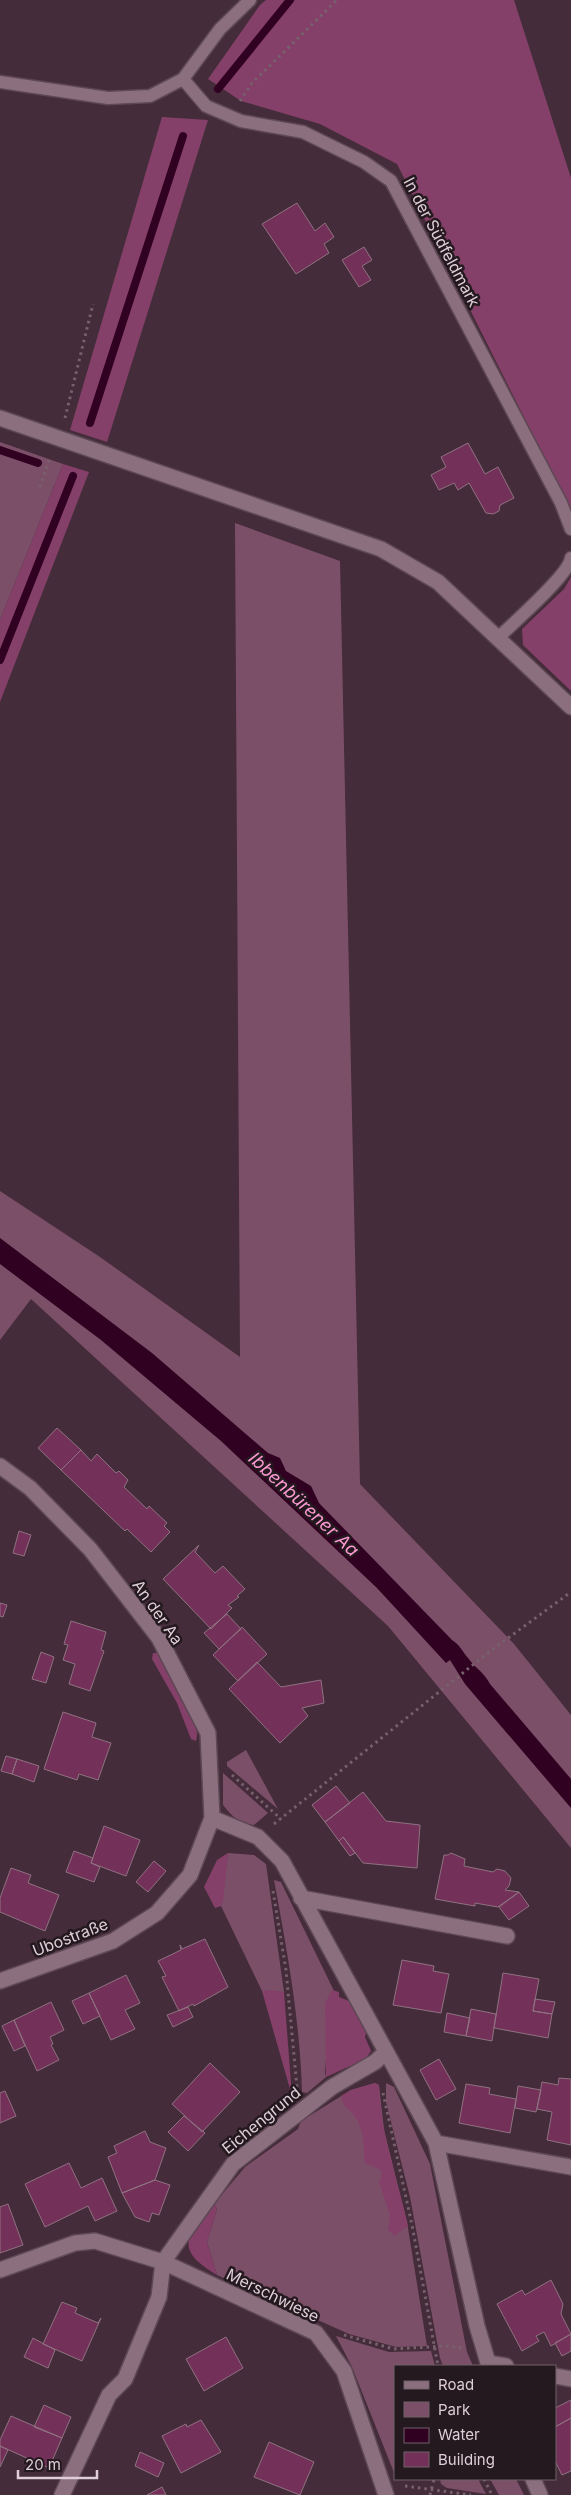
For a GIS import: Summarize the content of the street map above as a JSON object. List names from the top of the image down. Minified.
{"streets":{"street":["An der Aa","Ubostraße","Eichengrund","Merschwiese"],"lane":["In der Südfeldmark"]},"crossings":[["An der Aa","Ubostraße"],["Eichengrund","Merschwiese"]],"water":["Ibbenbürener Aa"],"legend":["Road","Park","Water","Building"],"scale_bar":"20 m"}
